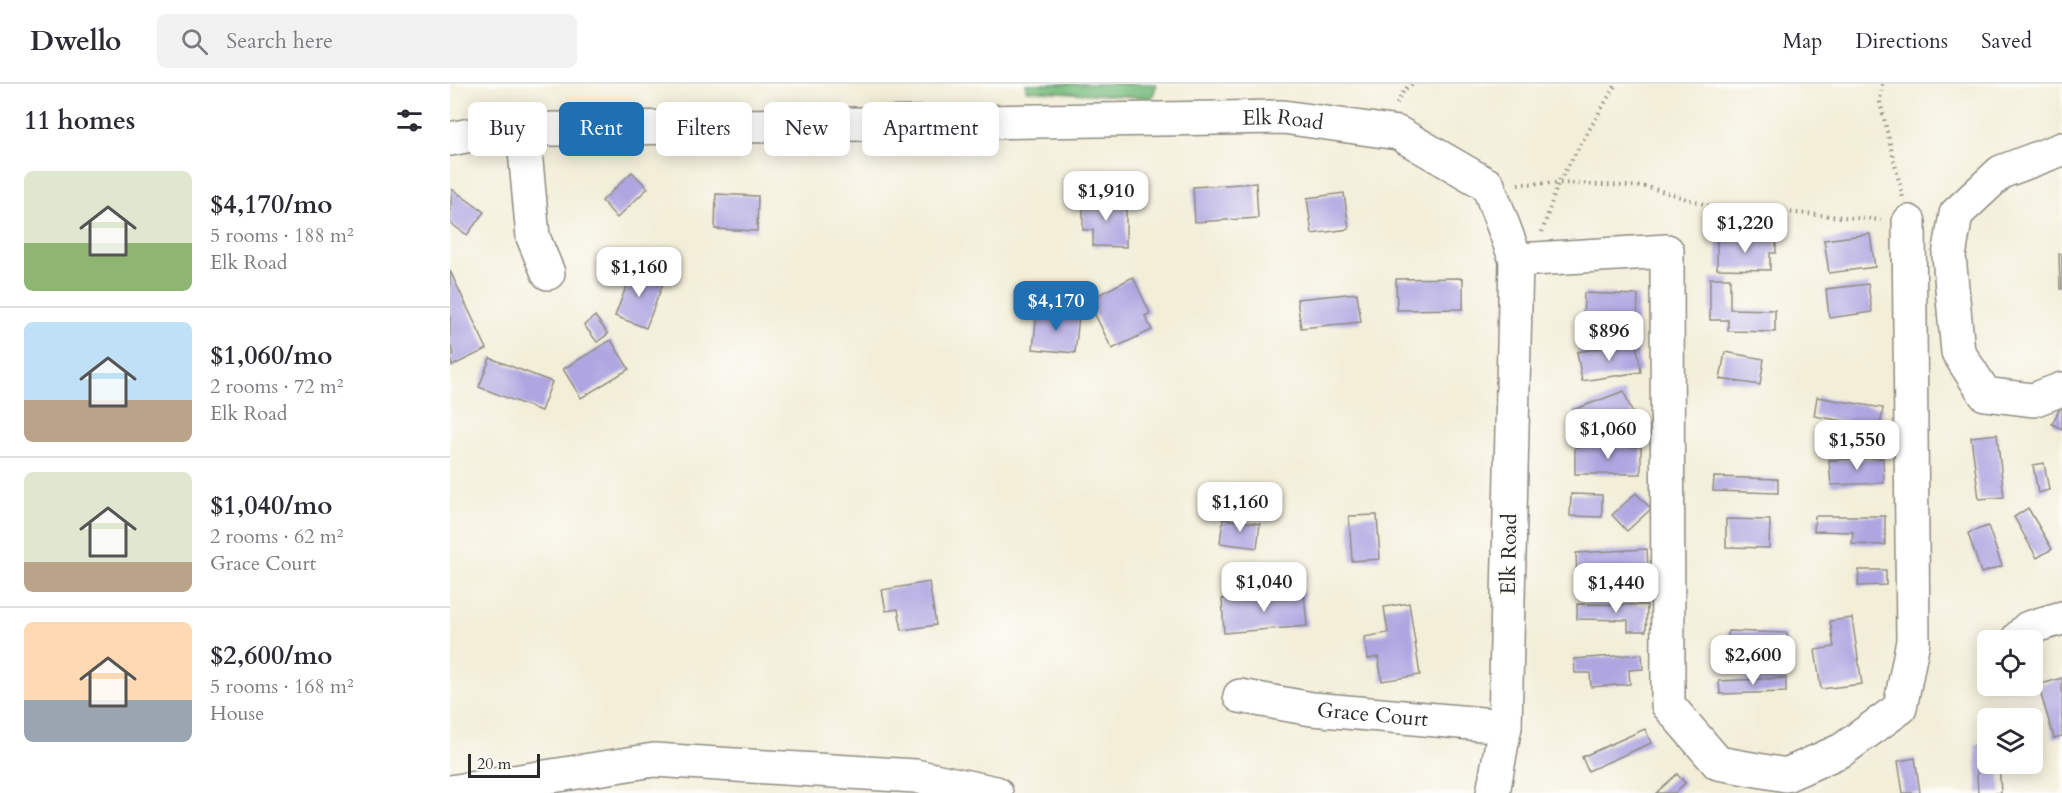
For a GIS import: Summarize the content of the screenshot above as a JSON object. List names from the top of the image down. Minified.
{"streets":{"street":["Elk Road","Grace Court"]},"crossings":[["Elk Road","Grace Court"]],"scale_bar":"20 m","page":{"header":"Dwello","search":"Search here","nav":["Map","Directions","Saved"],"heading":"11 homes","chip":["Buy","Rent","Filters","New","Apartment"],"list":[{"name":"$4,170/mo","note":"5 rooms · 188 m² · Elk Road"},{"name":"$1,060/mo","note":"2 rooms · 72 m² · Elk Road"},{"name":"$1,040/mo","note":"2 rooms · 62 m² · Grace Court"},{"name":"$2,600/mo","note":"5 rooms · 168 m² · House"}],"price":["$1,910","$1,220","$1,160","$4,170","$896","$1,060","$1,550","$1,160","$1,040","$1,440","$2,600"],"scale":"20 m"}}
